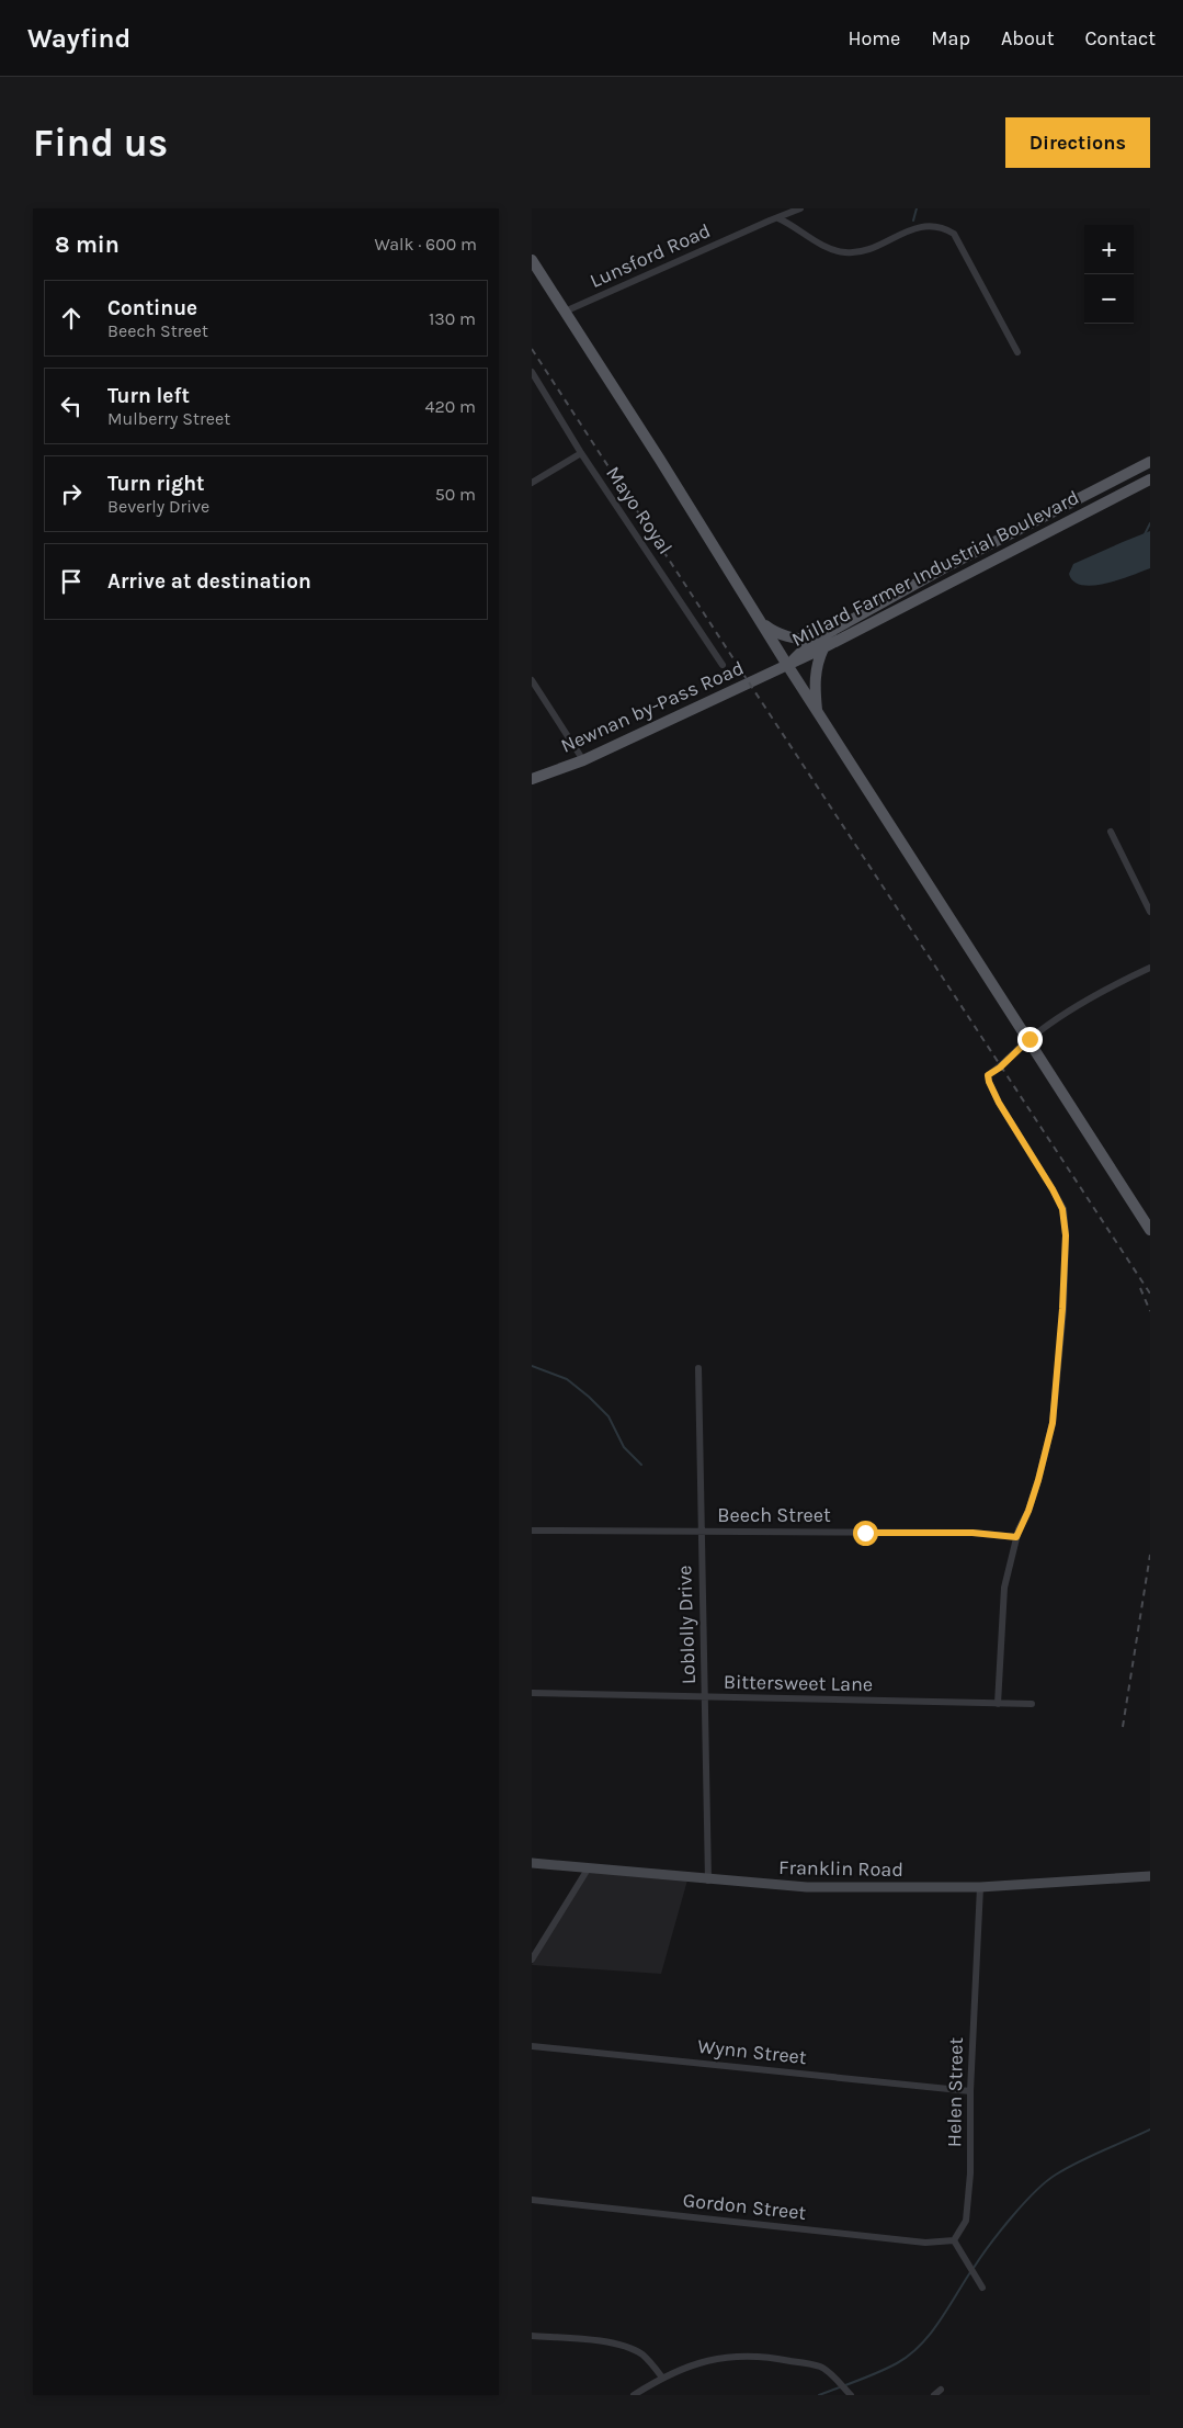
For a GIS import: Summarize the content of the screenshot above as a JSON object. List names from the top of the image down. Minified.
{"streets":{"main road":["Millard Farmer Industrial Boulevard","Newnan by-Pass Road","Franklin Road"],"street":["Lunsford Road","Mayo Royal","Beech Street","Loblolly Drive","Bittersweet Lane","Wynn Street","Helen Street","Gordon Street"]},"crossings":[["Millard Farmer Industrial Boulevard","Newnan by-Pass Road"],["Beech Street","Loblolly Drive"],["Loblolly Drive","Bittersweet Lane"],["Loblolly Drive","Franklin Road"],["Franklin Road","Helen Street"],["Wynn Street","Helen Street"],["Helen Street","Gordon Street"]],"page":{"header":"Wayfind","nav":["Home","Map","About","Contact"],"buttons":"Directions","title":"Find us","heading":["8 min","Walk · 600 m"],"map_buttons":["+","−"],"list":[["Continue","Beech Street","130 m"],["Turn left","Mulberry Street","420 m"],["Turn right","Beverly Drive","50 m"],"Arrive at destination"]}}
